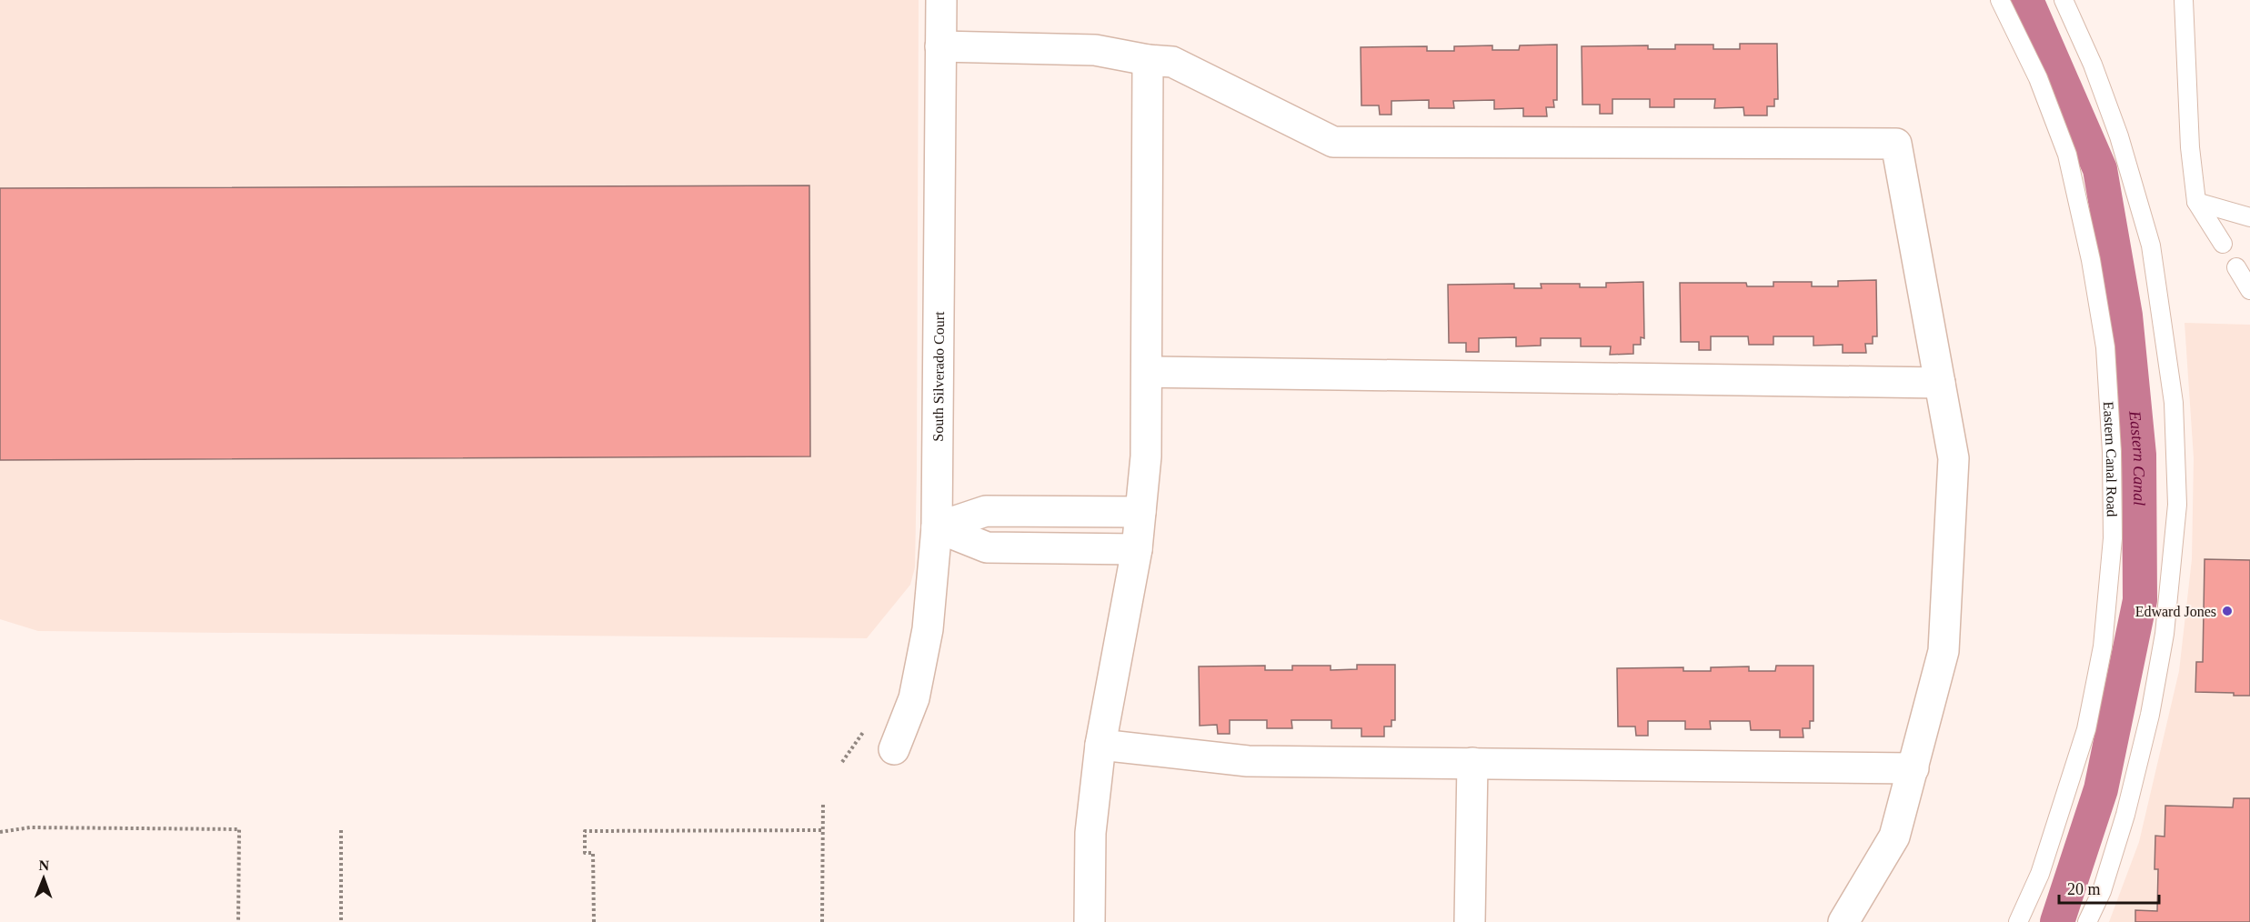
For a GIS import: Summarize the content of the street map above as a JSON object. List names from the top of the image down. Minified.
{"streets":{"street":["South Silverado Court"],"lane":["Eastern Canal Road"]},"water":["Eastern Canal"],"places":["Edward Jones"],"scale_bar":"20 m","north":"top"}
